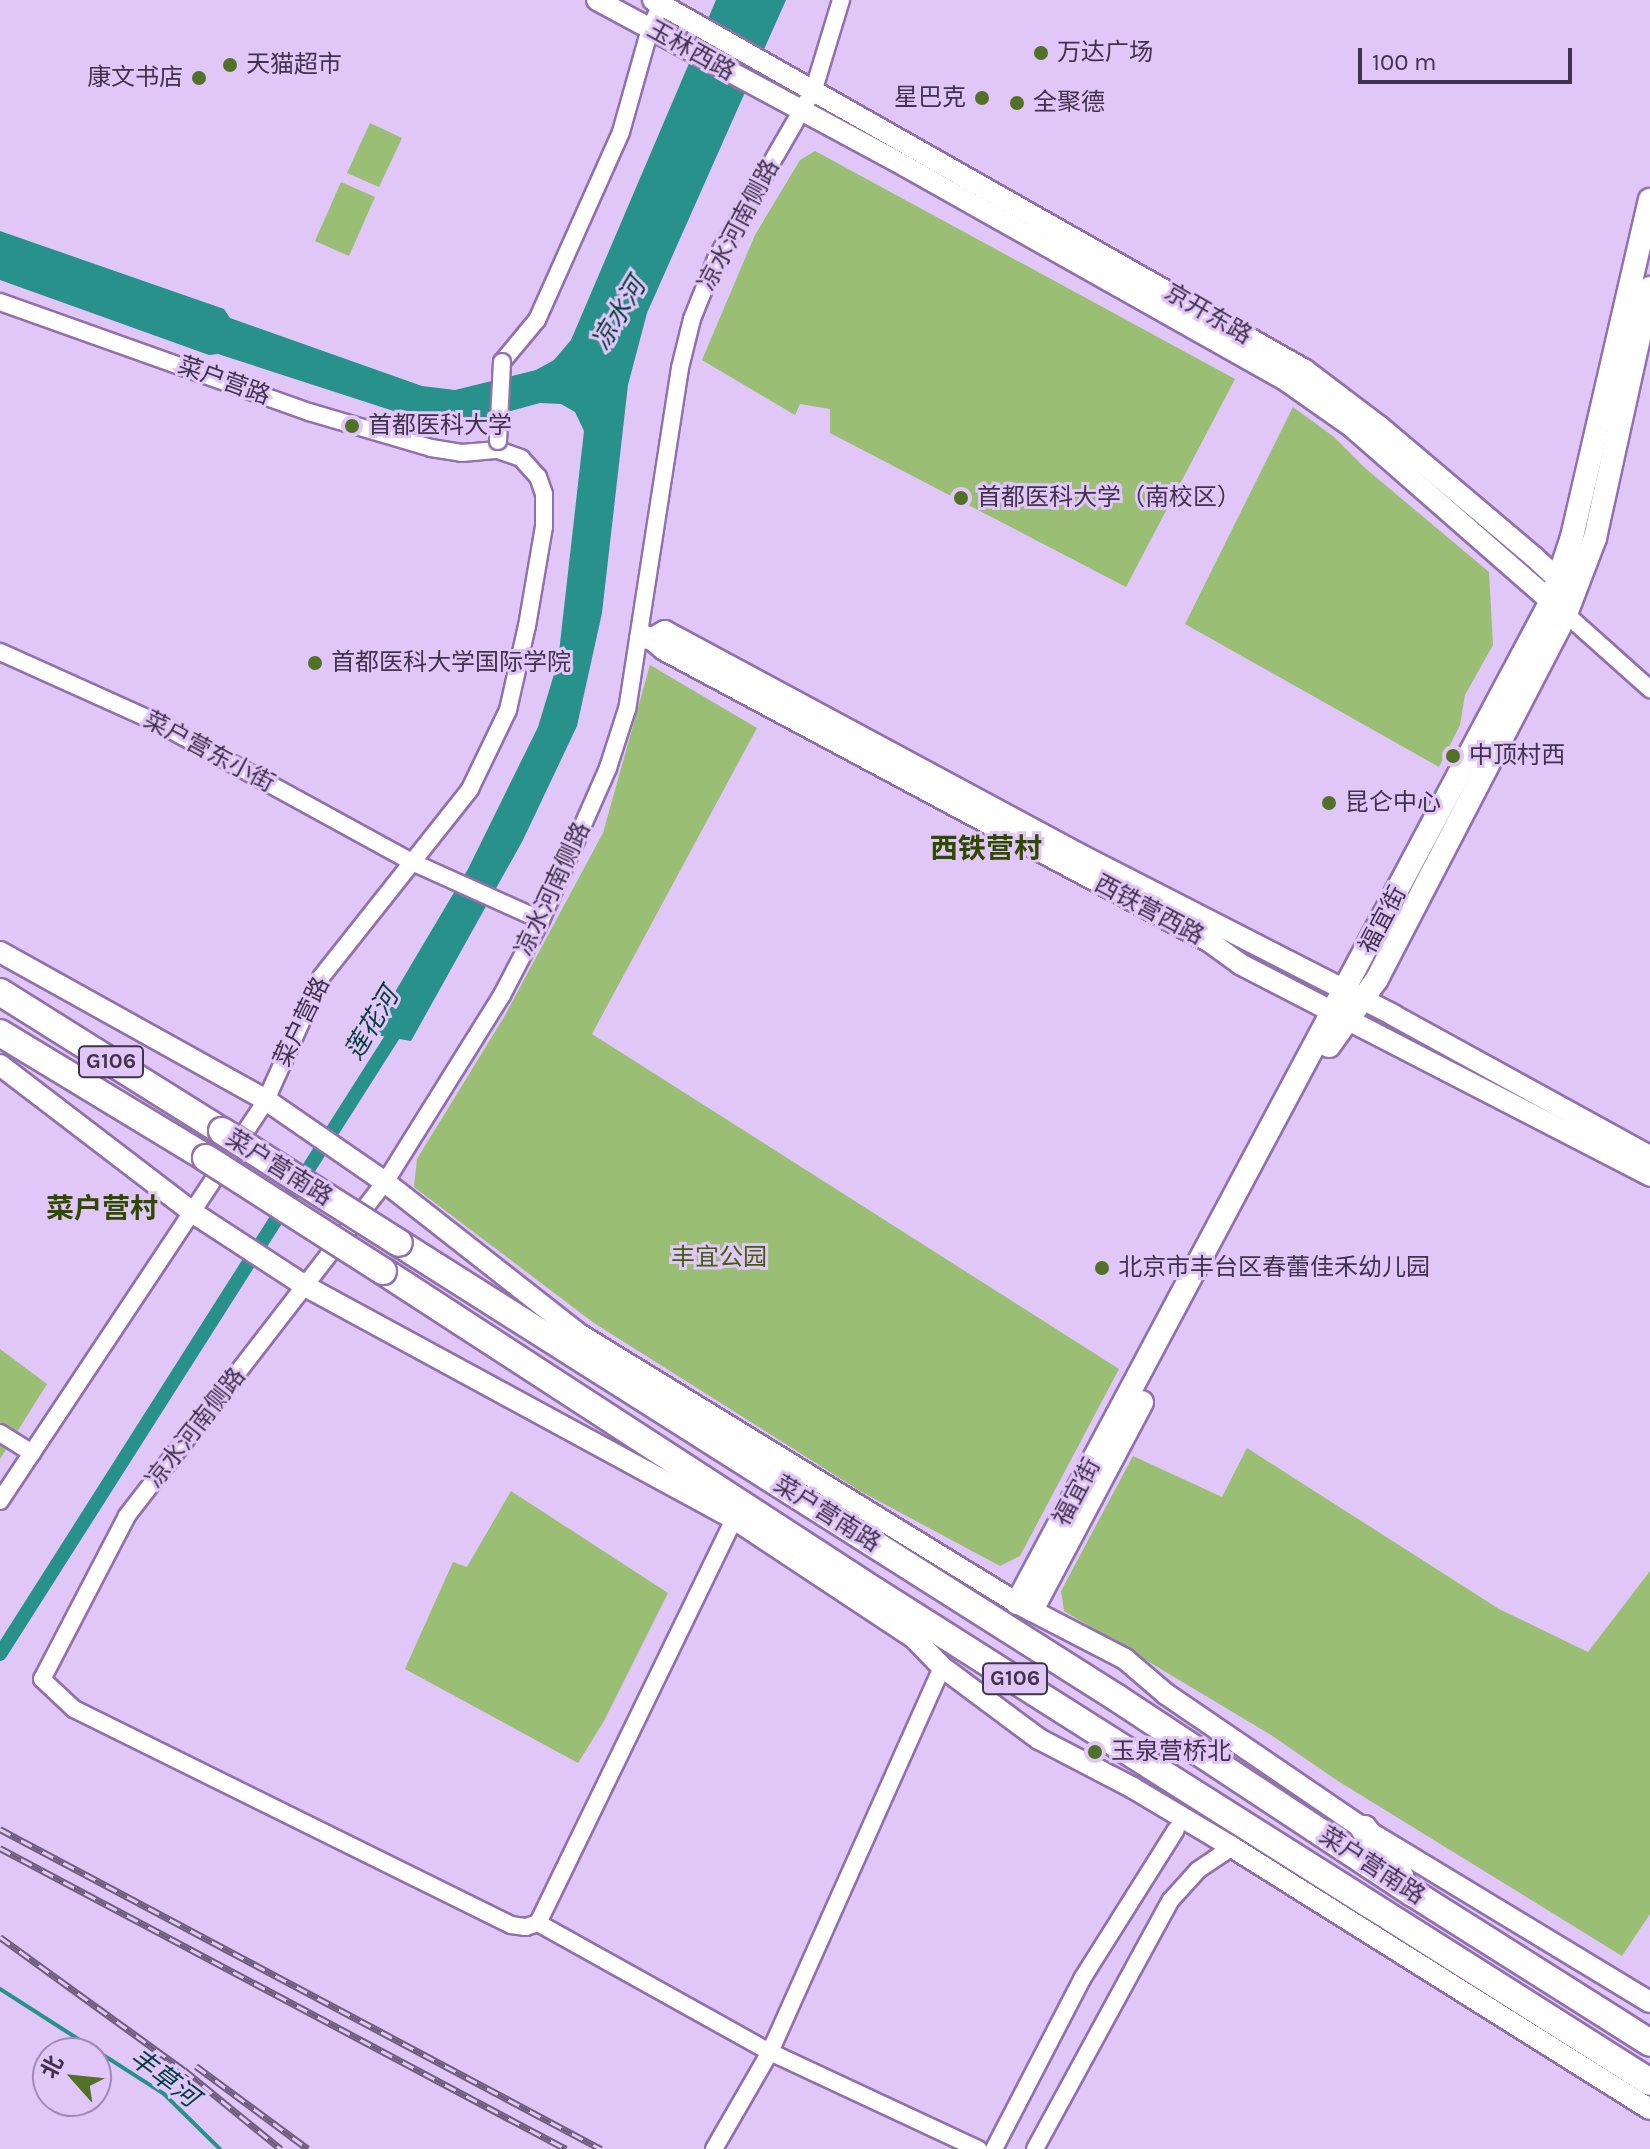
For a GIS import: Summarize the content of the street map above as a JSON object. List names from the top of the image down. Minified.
{"streets":{"highway":["G106","菜户营南路"],"main road":["福宜街"],"street":["玉林西路","凉水河南侧路","京开东路","菜户营路","菜户营东小街","西铁营西路"]},"crossings":[["玉林西路","凉水河南侧路"],["玉林西路","京开东路"],["凉水河南侧路","京开东路"],["凉水河南侧路","菜户营东小街"],["凉水河南侧路","西铁营西路"],["凉水河南侧路","菜户营南路"],["京开东路","福宜街"],["菜户营路","菜户营东小街"],["菜户营路","菜户营南路"],["西铁营西路","福宜街"],["福宜街","菜户营南路"]],"districts":["西铁营村","菜户营村"],"water":["凉水河","莲花河","丰草河"],"parks":["丰宜公园"],"places":["万达广场","天猫超市","康文书店","星巴克","全聚德","首都医科大学","首都医科大学（南校区）","首都医科大学国际学院","中顶村西","昆仑中心","北京市丰台区春蕾佳禾幼儿园","玉泉营桥北"],"scale_bar":"100 m","north":"top left"}
